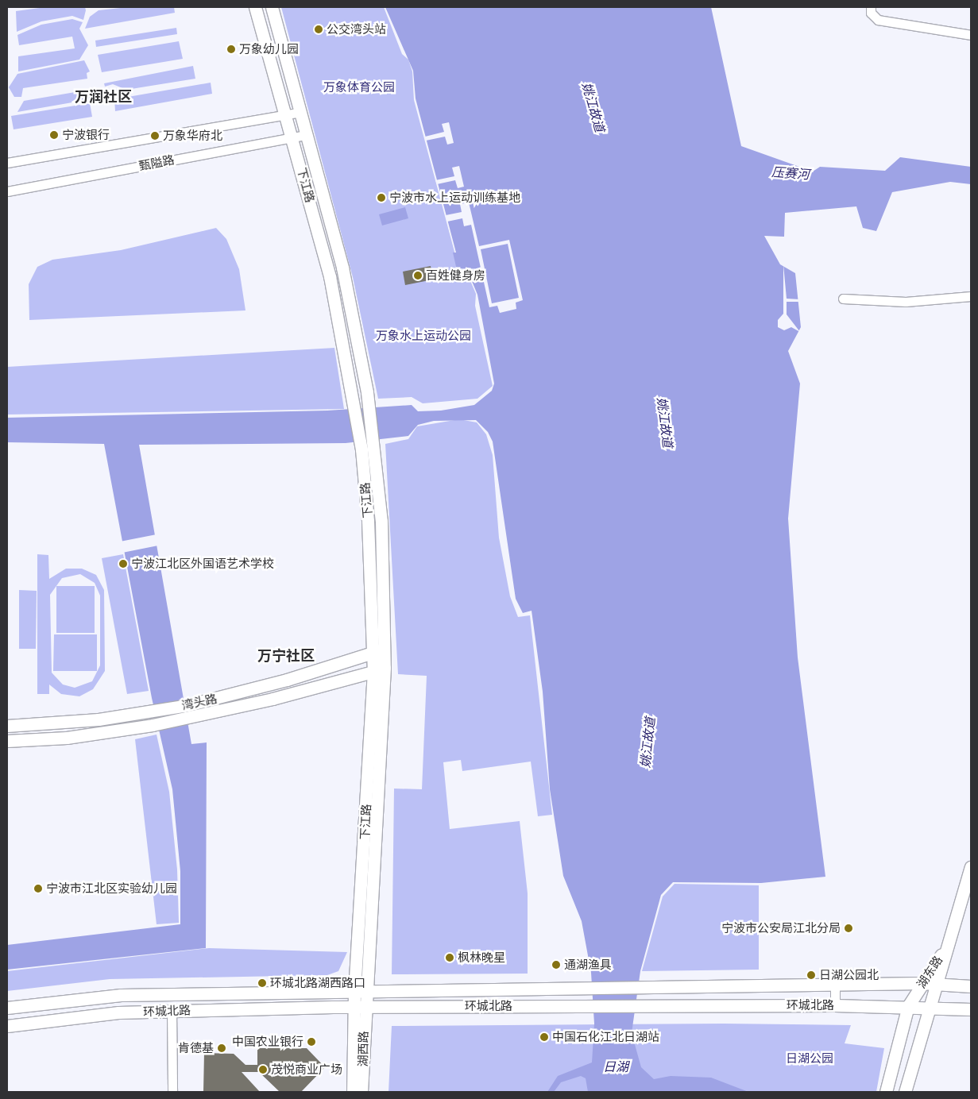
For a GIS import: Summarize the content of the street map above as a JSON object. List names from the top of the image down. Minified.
{"streets":{"main road":["下江路","湾头路","湖东路","环城北路","湖西路"],"street":["甄隘路"]},"crossings":[["甄隘路","下江路"],["下江路","湾头路"],["下江路","环城北路"],["下江路","湖西路"],["湖东路","环城北路"],["环城北路","湖西路"]],"districts":["万润社区","万宁社区"],"water":["姚江故道","压赛河","日湖"],"parks":["万象体育公园","万象水上运动公园","日湖公园"],"places":["公交湾头站","万象幼儿园","宁波银行","万象华府北","宁波市水上运动训练基地","百姓健身房","宁波江北区外国语艺术学校","宁波市江北区实验幼儿园","宁波市公安局江北分局","枫林晚星","通湖渔具","日湖公园北","环城北路湖西路口","中国石化江北日湖站","中国农业银行","肯德基","茂悦商业广场"]}
